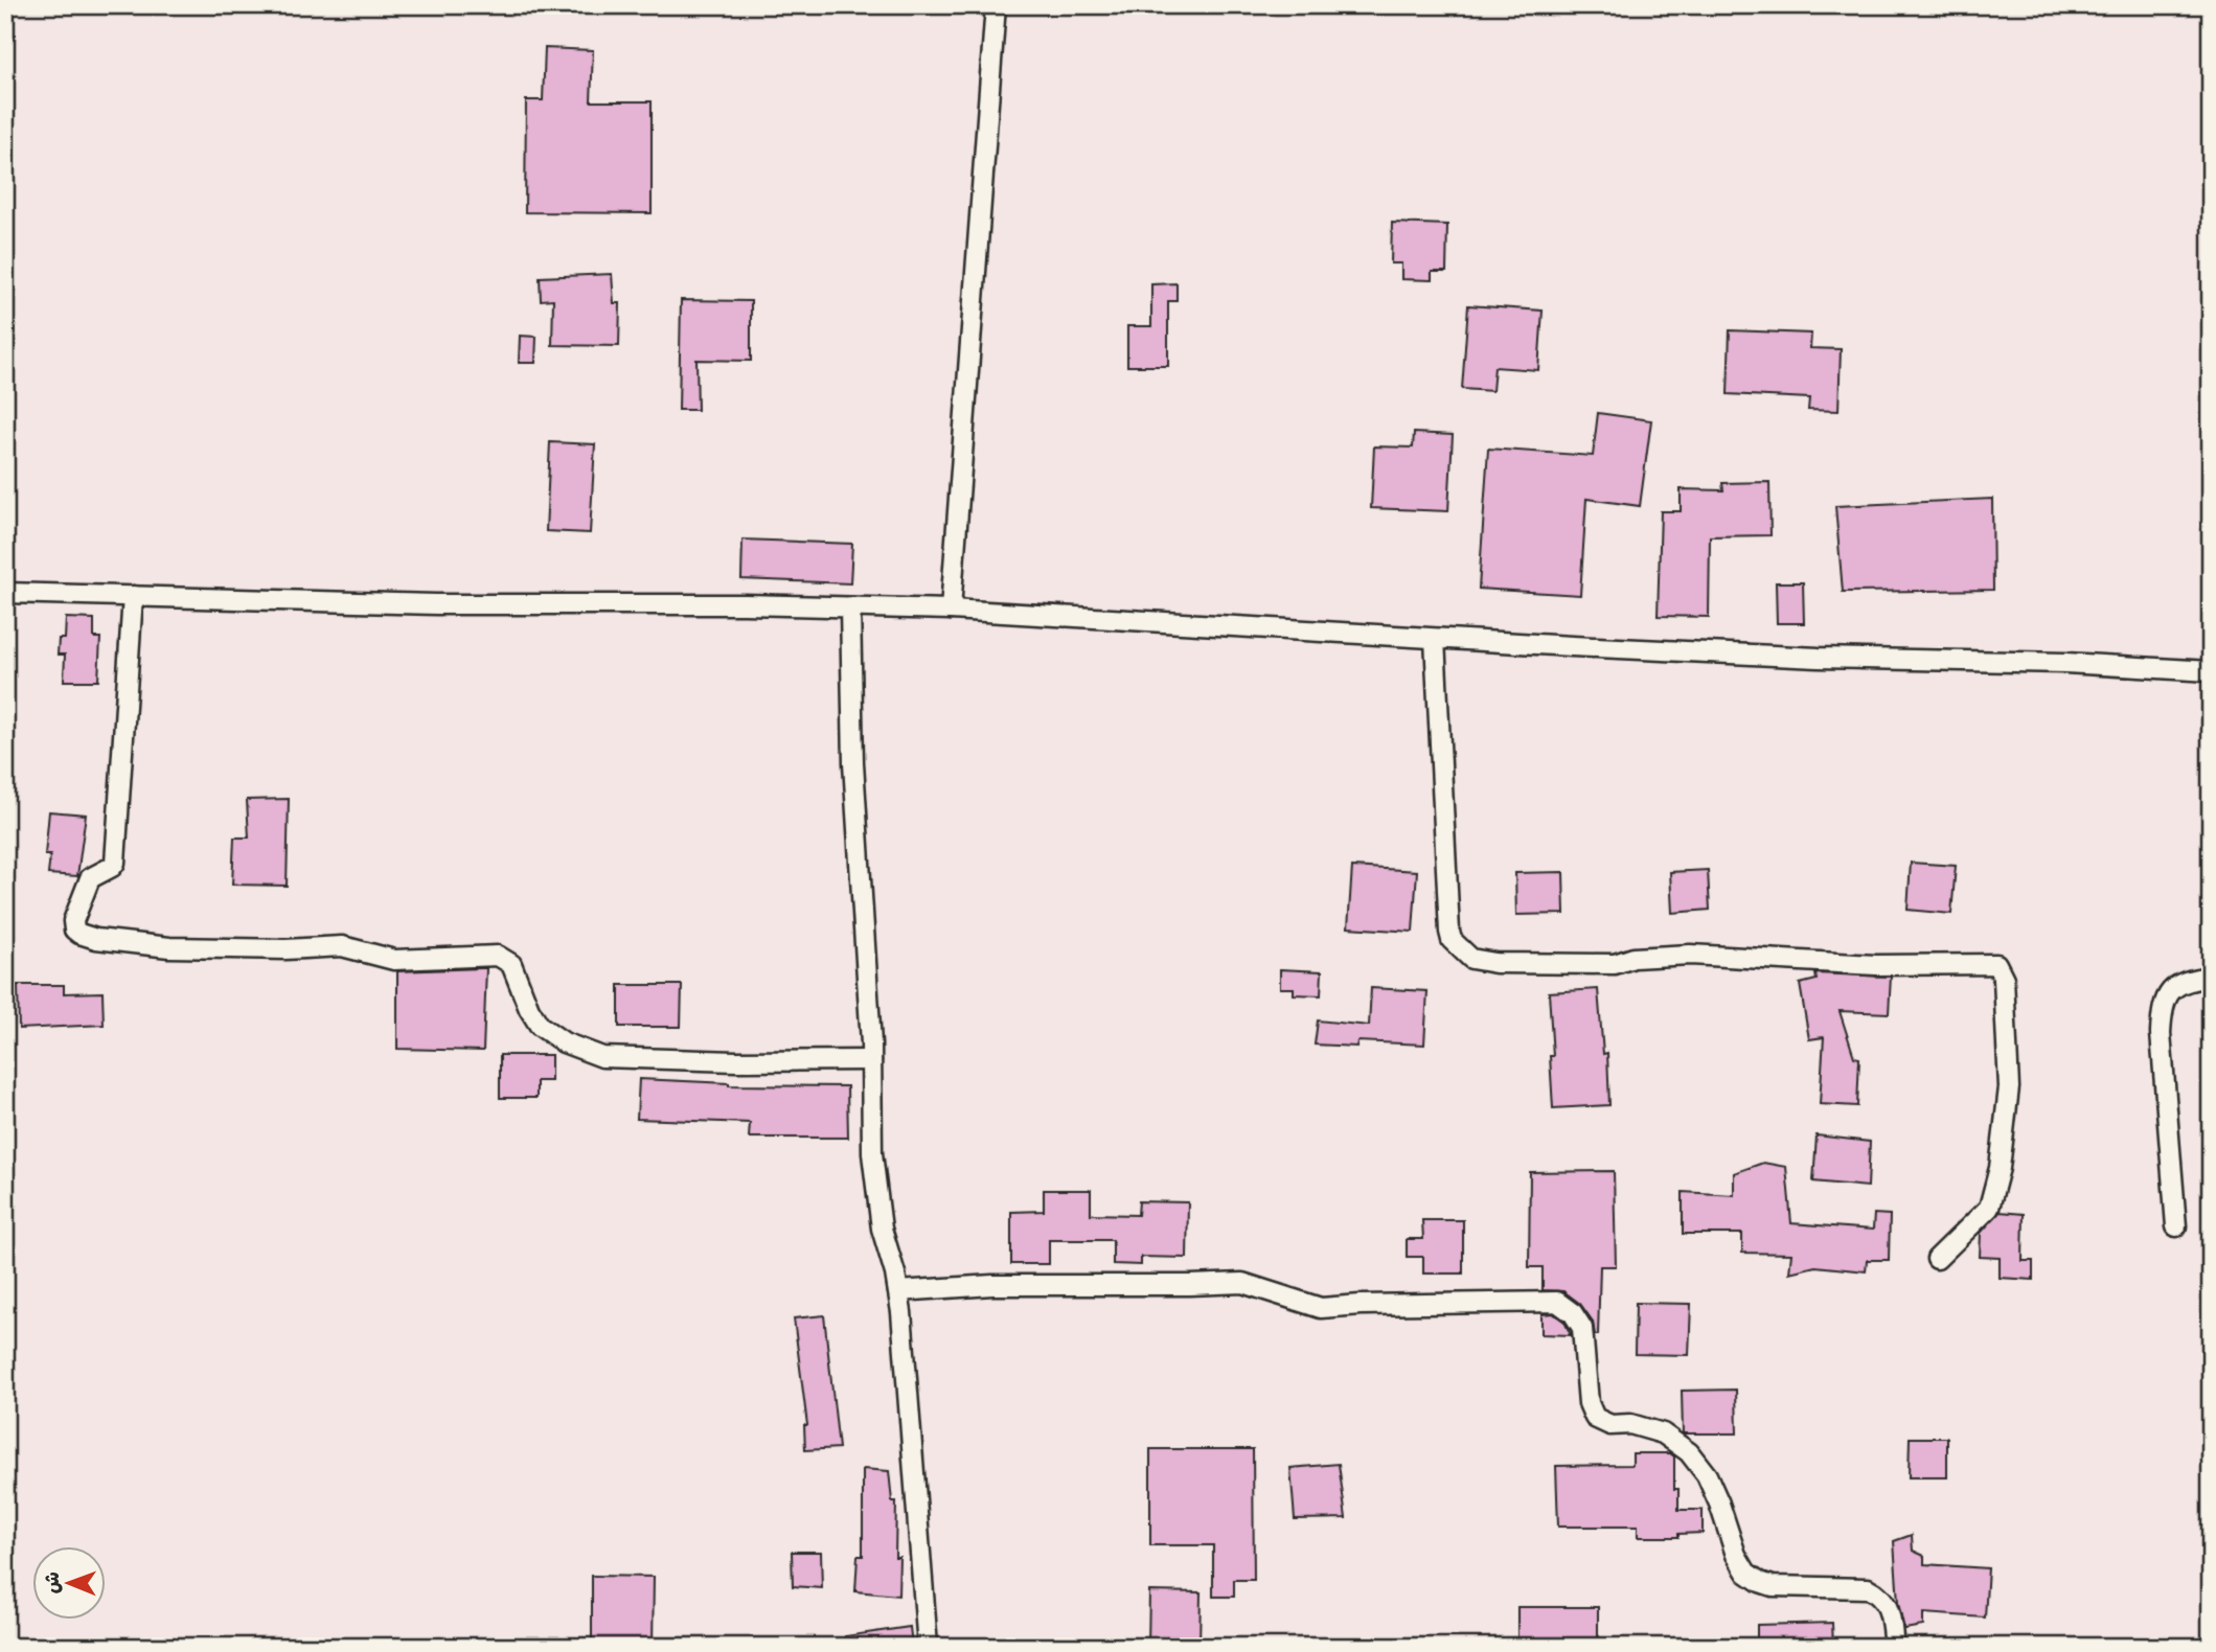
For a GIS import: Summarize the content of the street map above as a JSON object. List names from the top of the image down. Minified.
{"north":"left"}
